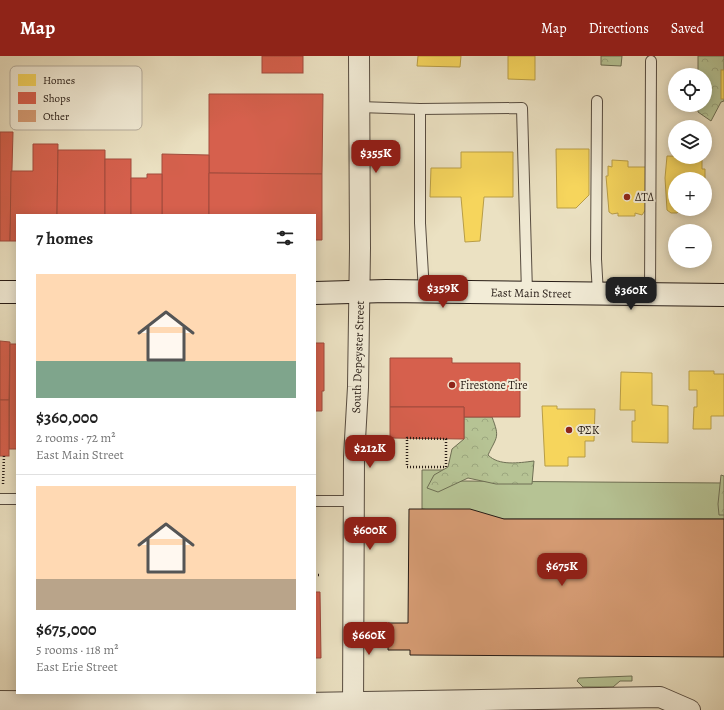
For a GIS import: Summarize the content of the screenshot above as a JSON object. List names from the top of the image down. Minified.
{"streets":{"main road":["East Main Street"],"street":["South Depeyster Street"]},"crossings":[["East Main Street","South Depeyster Street"]],"places":["ΔΤΔ","Firestone Tire","ΦΣΚ"],"legend":["Homes","Shops","Other"],"page":{"header":"Map","nav":["Map","Directions","Saved"],"map_buttons":["+","−"],"price":["$355K","$359K","$360K","$212K","$600K","$675K","$660K"],"heading":"7 homes","list":[{"name":"$360,000","note":"2 rooms · 72 m² · East Main Street"},{"name":"$675,000","note":"5 rooms · 118 m² · East Erie Street"}]}}
